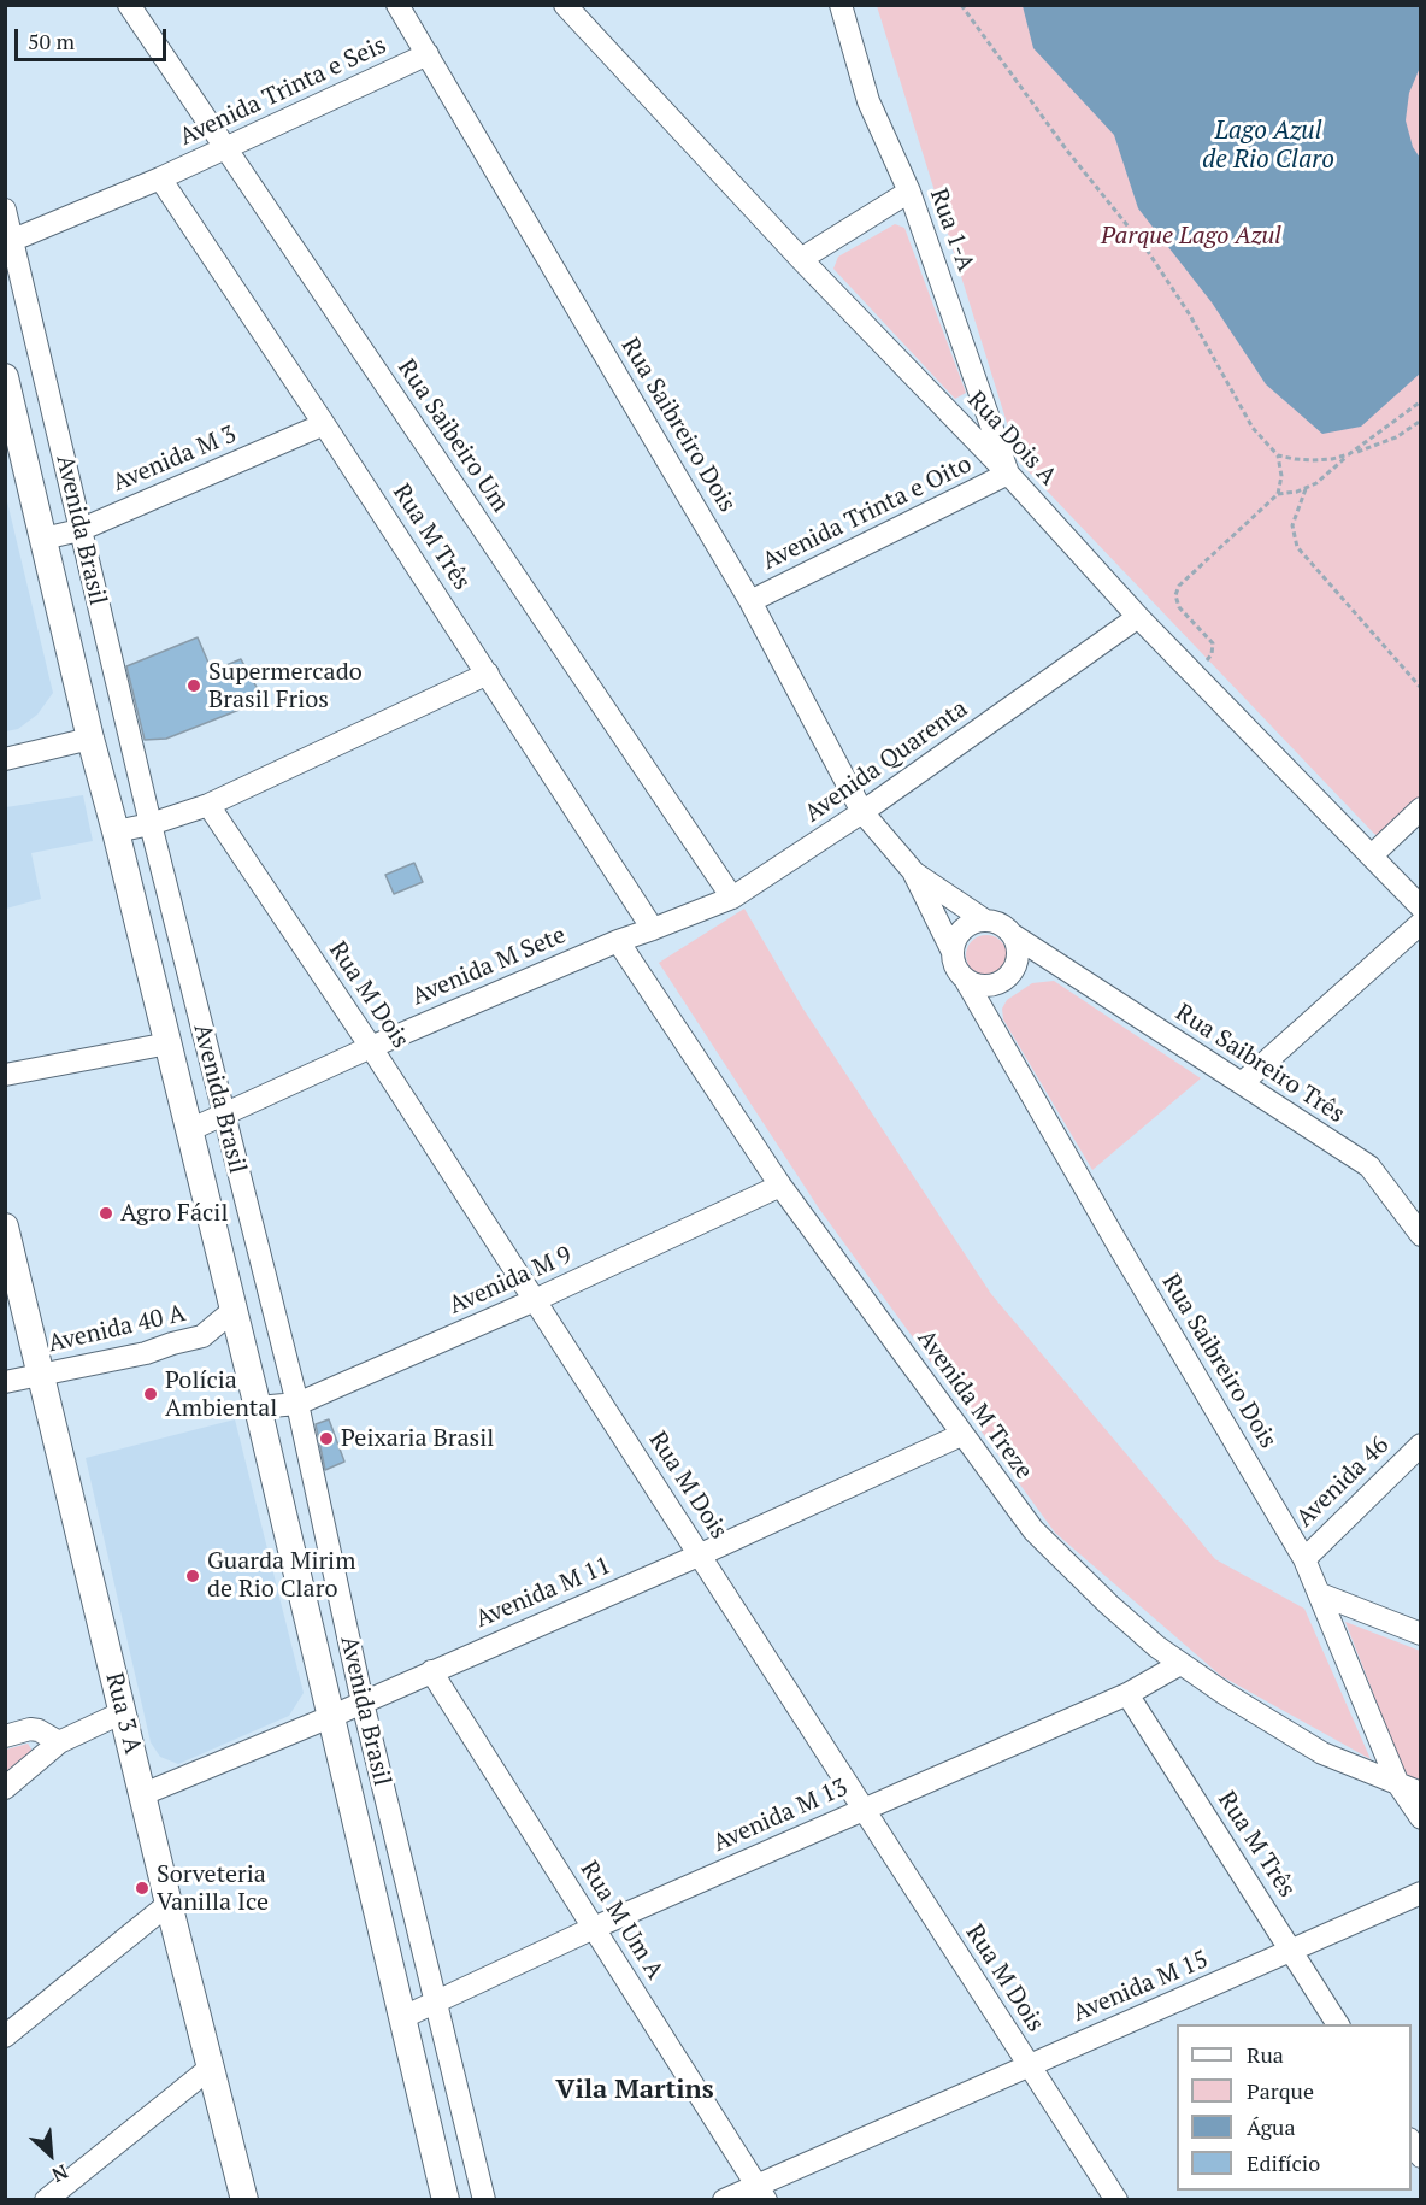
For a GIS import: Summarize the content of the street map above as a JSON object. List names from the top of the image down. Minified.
{"streets":{"main road":["Avenida Brasil","Rua 3 A"],"street":["Avenida Trinta e Seis","Rua 1-A","Rua Saibreiro Dois","Rua Saibeiro Um","Rua Dois A","Avenida M 3","Avenida Trinta e Oito","Rua M Três","Avenida Quarenta","Avenida M Sete","Rua M Dois","Rua Saibreiro Três","Avenida M 9","Avenida 40 A","Avenida M Treze","Avenida 46","Avenida M 11","Avenida M 13","Rua M Um A","Avenida M 15"]},"crossings":[["Avenida Trinta e Seis","Rua Saibreiro Dois"],["Avenida Trinta e Seis","Rua Saibeiro Um"],["Avenida Trinta e Seis","Avenida Brasil"],["Avenida Trinta e Seis","Rua M Três"],["Rua 1-A","Rua Dois A"],["Rua 1-A","Avenida Trinta e Oito"],["Rua Saibreiro Dois","Avenida Trinta e Oito"],["Rua Saibreiro Dois","Avenida Quarenta"],["Rua Saibreiro Dois","Rua Saibreiro Três"],["Rua Saibreiro Dois","Avenida M Treze"],["Rua Saibreiro Dois","Avenida 46"],["Rua Saibeiro Um","Avenida Quarenta"],["Rua Dois A","Avenida Trinta e Oito"],["Rua Dois A","Avenida Quarenta"],["Avenida M 3","Avenida Brasil"],["Avenida M 3","Rua M Três"],["Avenida Brasil","Avenida M Sete"],["Avenida Brasil","Avenida M 9"],["Avenida Brasil","Avenida 40 A"],["Avenida Brasil","Avenida M 11"],["Avenida Brasil","Avenida M 13"],["Rua M Três","Avenida Quarenta"],["Rua M Três","Avenida M Sete"],["Rua M Três","Avenida M 13"],["Rua M Três","Avenida M 15"],["Avenida Quarenta","Avenida M Sete"],["Avenida M Sete","Rua M Dois"],["Avenida M Sete","Avenida M Treze"],["Rua M Dois","Avenida M 9"],["Rua M Dois","Avenida M 11"],["Rua M Dois","Avenida M 13"],["Rua M Dois","Avenida M 15"],["Avenida M 9","Avenida M Treze"],["Avenida 40 A","Rua 3 A"],["Avenida M Treze","Avenida M 11"],["Avenida M Treze","Avenida M 13"],["Avenida M 11","Rua 3 A"],["Avenida M 11","Rua M Um A"],["Avenida M 13","Rua M Um A"],["Rua M Um A","Avenida M 15"]],"districts":["Vila Martins"],"water":["Lago Azul de Rio Claro"],"parks":["Parque Lago Azul"],"places":["Supermercado Brasil Frios","Agro Fácil","Polícia Ambiental","Peixaria Brasil","Guarda Mirim de Rio Claro","Sorveteria Vanilla Ice"],"legend":["Rua","Parque","Água","Edifício"],"scale_bar":"50 m","north":"bottom right"}
